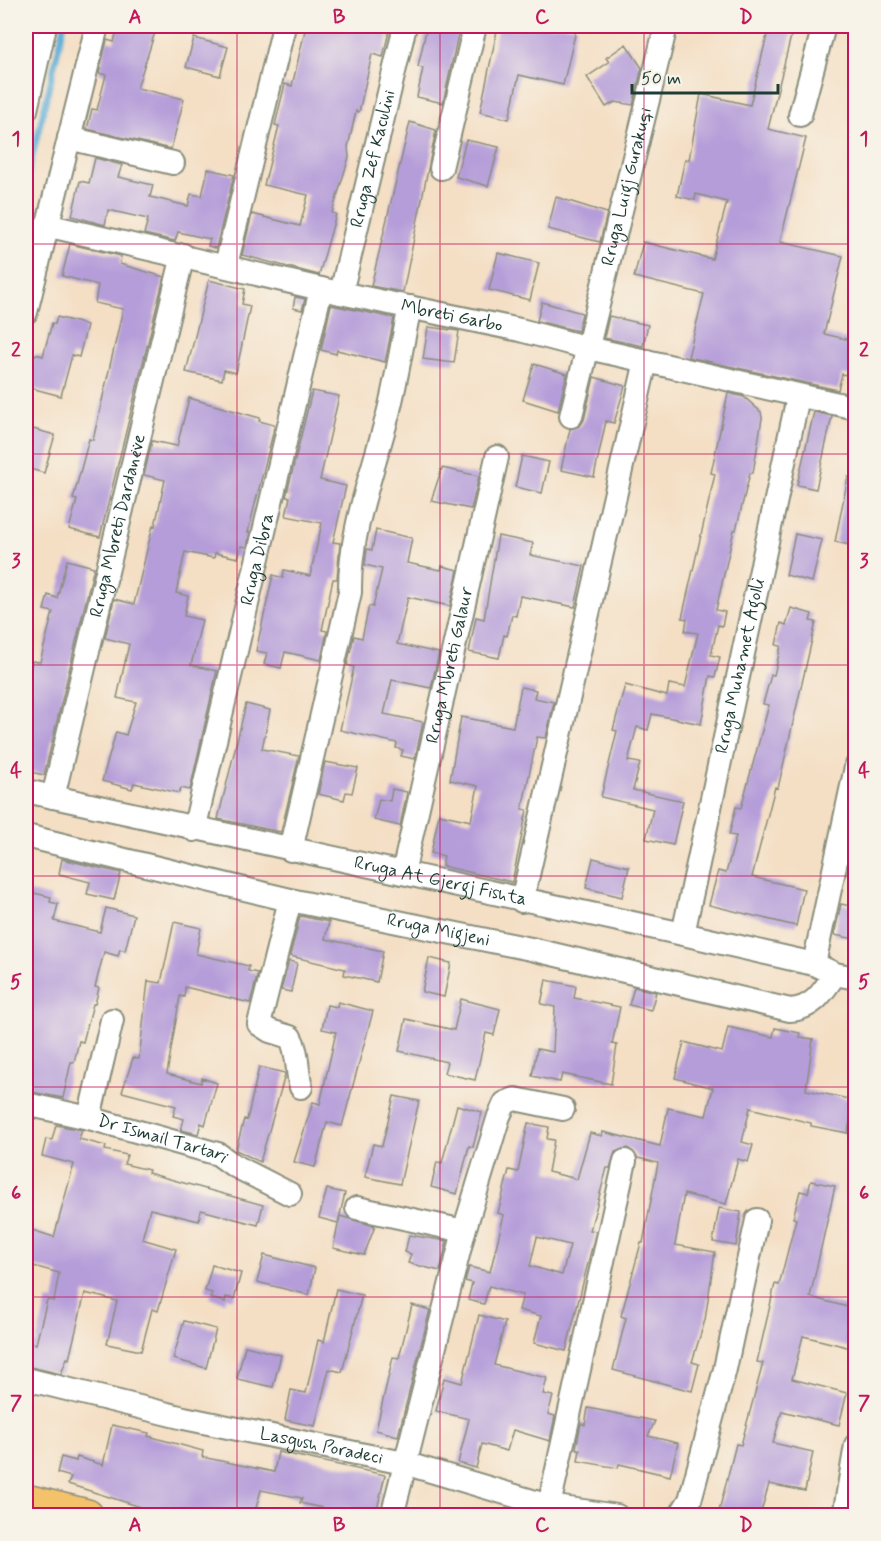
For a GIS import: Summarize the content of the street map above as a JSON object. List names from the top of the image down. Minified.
{"streets":{"street":["Rruga Zef Kaculini","Rruga Luigj Gurakuqi","Mbreti Garbo","Rruga Mbreti Dardanëve","Rruga Dibra","Rruga Mbreti Galaur","Rruga Muhamet Agolli","Rruga At Gjergj Fishta","Rruga Migjeni","Dr Ismail Tartari","Lasgush Poradeci"]},"crossings":[["Rruga Zef Kaculini","Mbreti Garbo"],["Rruga Zef Kaculini","Rruga Dibra"],["Rruga Luigj Gurakuqi","Mbreti Garbo"],["Mbreti Garbo","Rruga Mbreti Dardanëve"],["Mbreti Garbo","Rruga Dibra"],["Mbreti Garbo","Rruga Muhamet Agolli"],["Rruga Mbreti Dardanëve","Rruga At Gjergj Fishta"],["Rruga Dibra","Rruga At Gjergj Fishta"],["Rruga Mbreti Galaur","Rruga At Gjergj Fishta"],["Rruga Muhamet Agolli","Rruga At Gjergj Fishta"],["Rruga At Gjergj Fishta","Rruga Migjeni"]],"scale_bar":"50 m","grid":{"columns":["A","B","C","D"],"rows":["1","2","3","4","5","6","7"]}}
